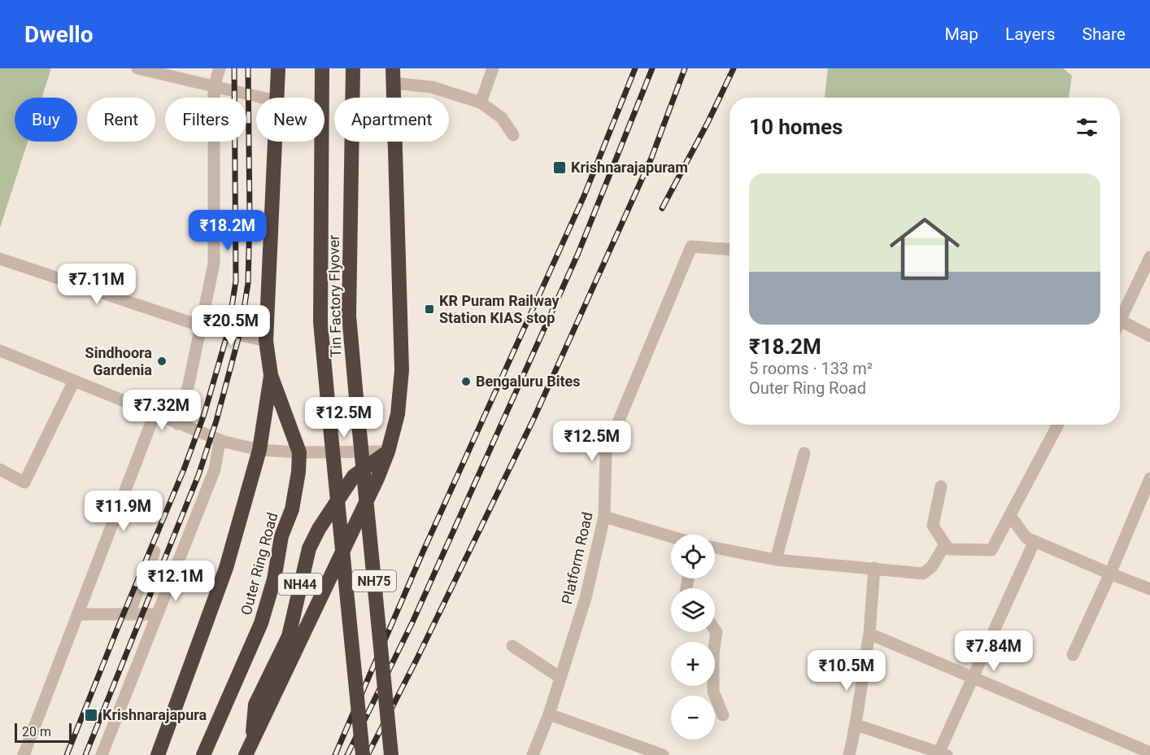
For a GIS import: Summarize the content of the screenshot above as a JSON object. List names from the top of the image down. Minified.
{"streets":{"highway":["Tin Factory Flyover","Outer Ring Road","NH75","NH44"],"street":["Platform Road"]},"places":{"transit":["Krishnarajapuram","KR Puram Railway Station KIAS stop","Krishnarajapura"],"other":["Sindhoora Gardenia","Bengaluru Bites"]},"scale_bar":"20 m","page":{"header":"Dwello","nav":["Map","Layers","Share"],"chip":["Buy","Rent","Filters","New","Apartment"],"heading":"10 homes","list":[{"name":"₹18.2M","note":"5 rooms · 133 m² · Outer Ring Road"}],"price":["₹18.2M","₹7.11M","₹20.5M","₹7.32M","₹12.5M","₹12.5M","₹11.9M","₹12.1M","₹7.84M","₹10.5M"],"map_buttons":["+","−"],"scale":"20 m"}}
